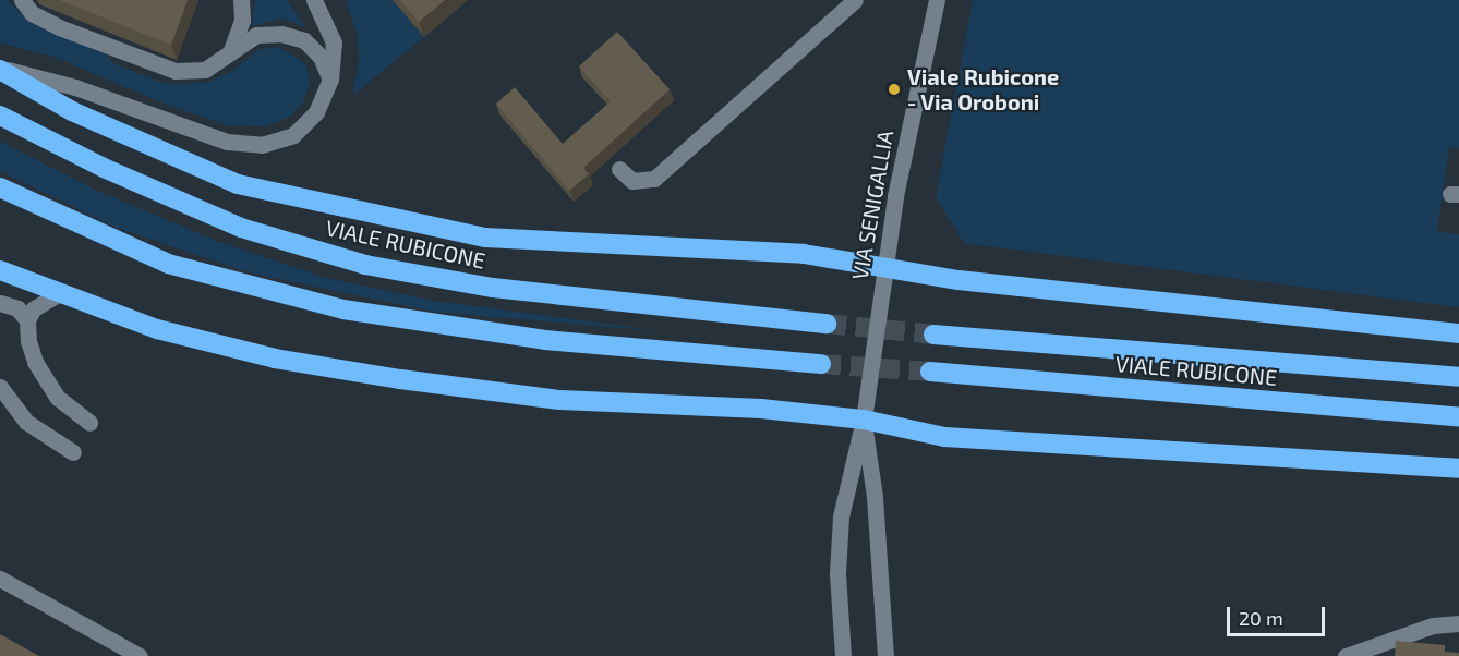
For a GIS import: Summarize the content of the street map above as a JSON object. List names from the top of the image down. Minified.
{"streets":{"highway":["VIALE RUBICONE"],"street":["VIA SENIGALLIA"]},"places":["Viale Rubicone - Via Oroboni"],"scale_bar":"20 m"}
